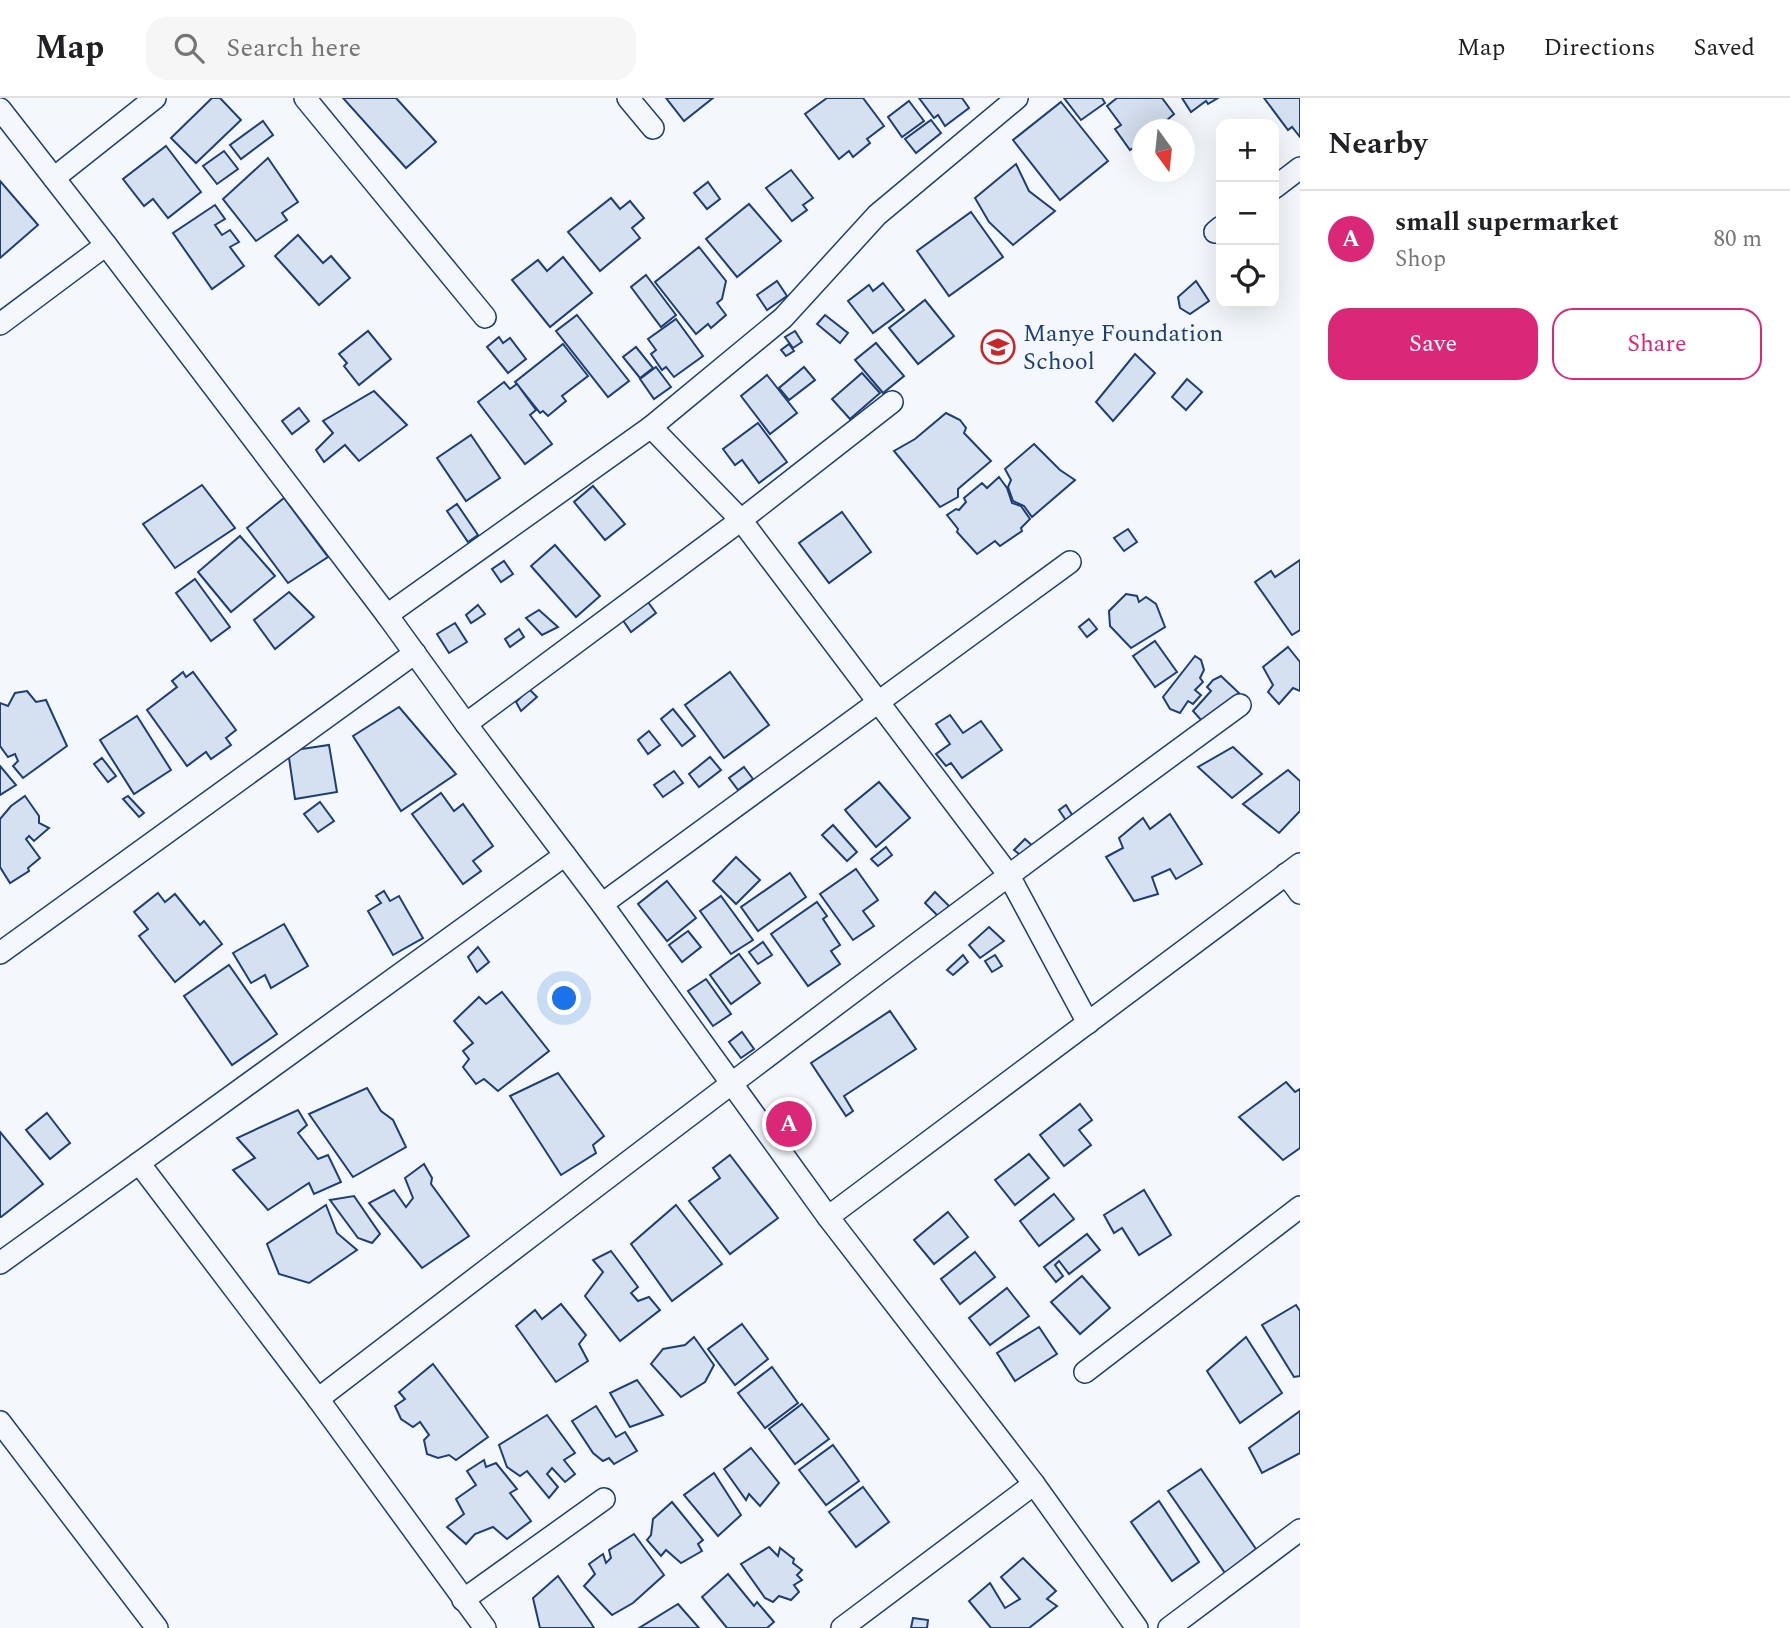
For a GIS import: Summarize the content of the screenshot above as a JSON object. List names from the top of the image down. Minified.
{"places":{"school or university":["Manye Foundation School"]},"north":"bottom","page":{"header":"Map","search":"Search here","nav":["Map","Directions","Saved"],"heading":"Nearby","map_buttons":["+","−"],"list":[{"mark":"A","name":"small supermarket","note":"Shop","value":"80 m"}],"buttons":["Save","Share"],"pins":"A"}}
